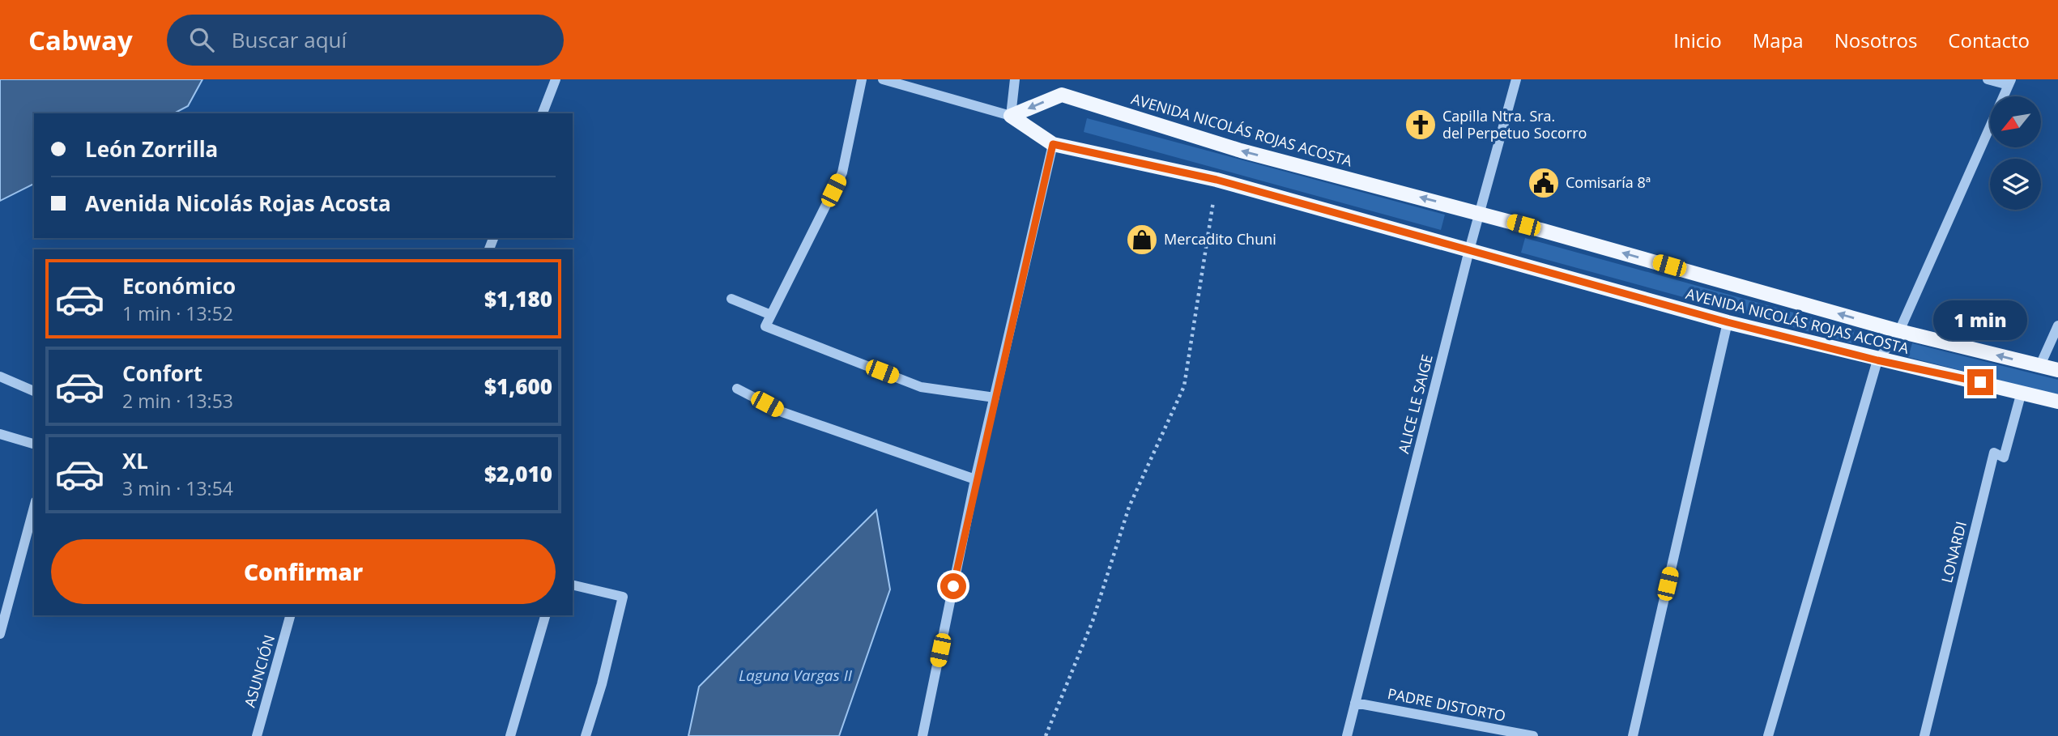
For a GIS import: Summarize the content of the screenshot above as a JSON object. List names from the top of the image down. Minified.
{"streets":{"main road":["AVENIDA NICOLÁS ROJAS ACOSTA"],"street":["ALICE LE SAIGE","LONARDI","ASUNCIÓN","PADRE DISTORTO"]},"crossings":[["AVENIDA NICOLÁS ROJAS ACOSTA","ALICE LE SAIGE"],["AVENIDA NICOLÁS ROJAS ACOSTA","LONARDI"],["ALICE LE SAIGE","PADRE DISTORTO"]],"water":["Laguna Vargas II"],"places":{"church":["Capilla Ntra. Sra. del Perpetuo Socorro"],"public building":["Comisaría 8ª"],"shop":["Mercadito Chuni"]},"north":"bottom left","page":{"header":"Cabway","search":"Buscar aquí","nav":["Inicio","Mapa","Nosotros","Contacto"],"banner":["León Zorrilla","Avenida Nicolás Rojas Acosta"],"list":[{"name":"Económico","note":"1 min · 13:52","value":"$1,180"},{"name":"Confort","note":"2 min · 13:53","value":"$1,600"},{"name":"XL","note":"3 min · 13:54","value":"$2,010"}],"bubble":"1 min","buttons":"Confirmar"}}
